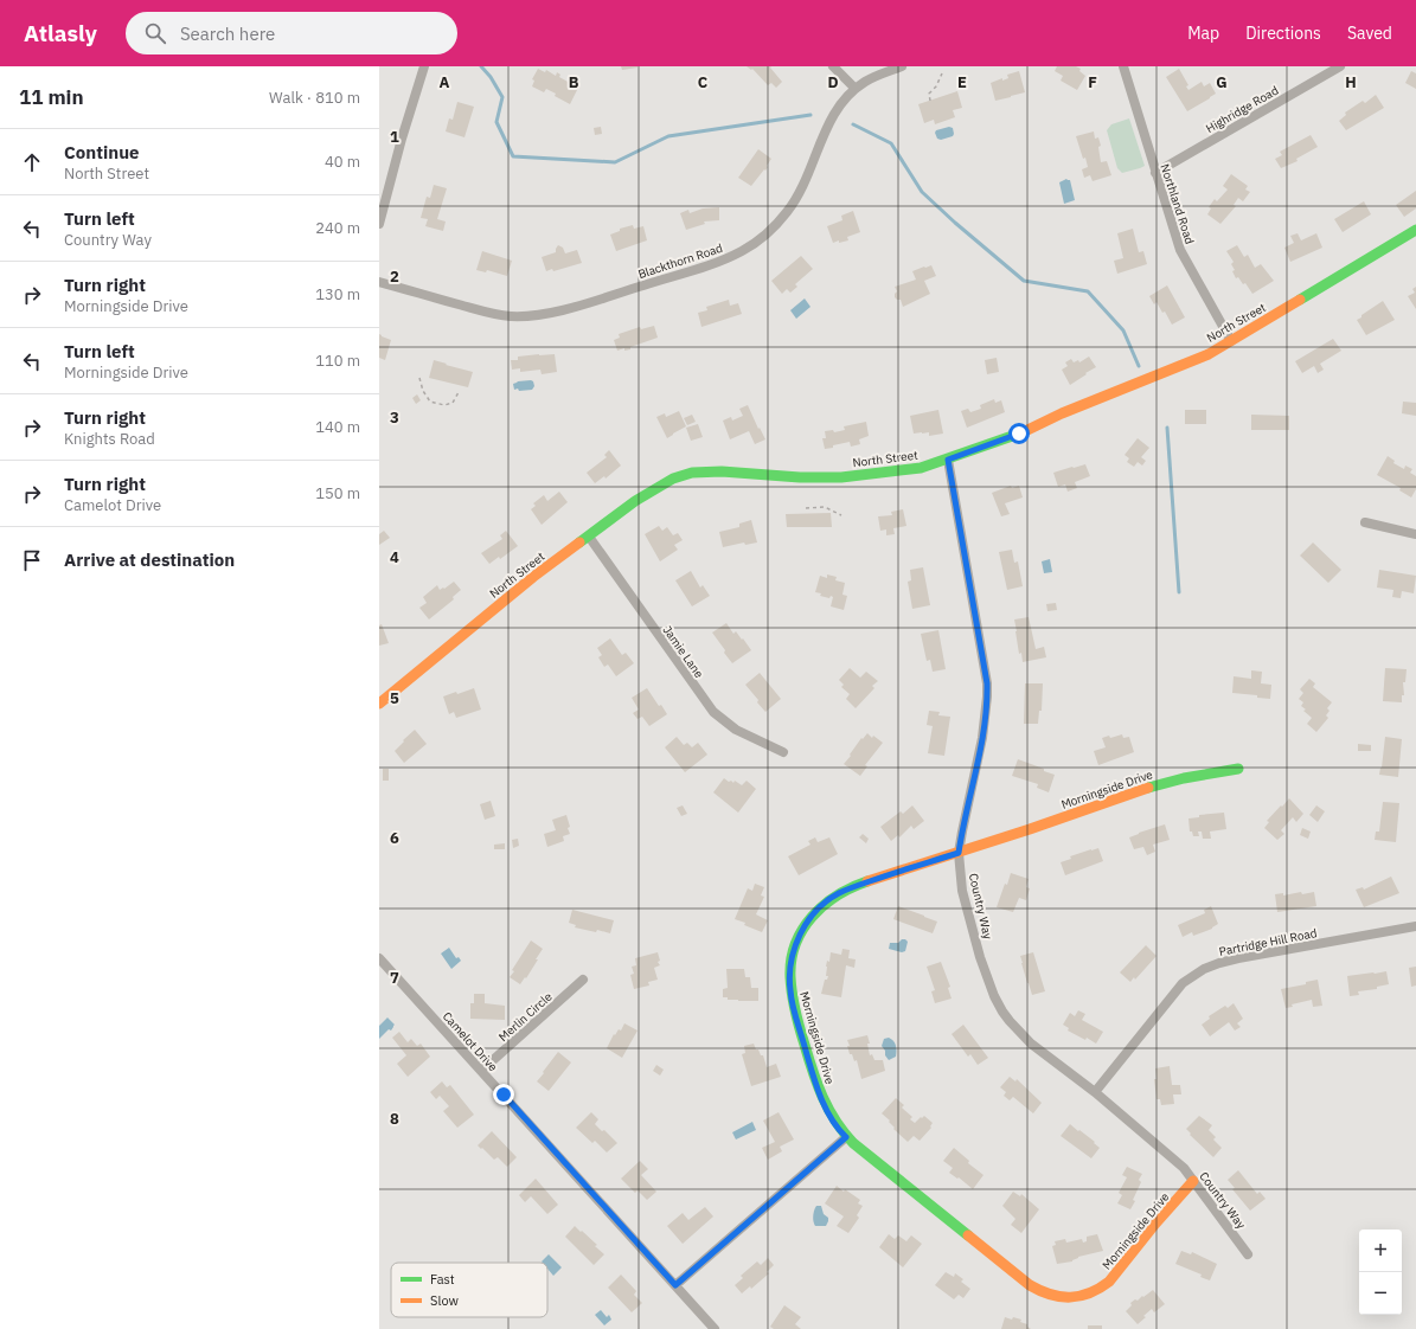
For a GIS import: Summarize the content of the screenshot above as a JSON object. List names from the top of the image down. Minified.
{"streets":{"street":["Highridge Road","Northland Road","Blackthorn Road","North Street","Jamie Lane","Morningside Drive","Country Way","Partridge Hill Road","Merlin Circle","Camelot Drive"]},"crossings":[["Highridge Road","Northland Road"],["Northland Road","North Street"],["North Street","Jamie Lane"],["North Street","Country Way"],["Morningside Drive","Country Way"],["Country Way","Partridge Hill Road"],["Merlin Circle","Camelot Drive"]],"legend":["Fast","Slow"],"page":{"header":"Atlasly","search":"Search here","nav":["Map","Directions","Saved"],"heading":["11 min","Walk · 810 m"],"list":[["Continue","North Street","40 m"],["Turn left","Country Way","240 m"],["Turn right","Morningside Drive","130 m"],["Turn left","Morningside Drive","110 m"],["Turn right","Knights Road","140 m"],["Turn right","Camelot Drive","150 m"],"Arrive at destination"],"map_buttons":["+","−"]},"grid":{"columns":["A","B","C","D","E","F","G","H"],"rows":["1","2","3","4","5","6","7","8"]}}
